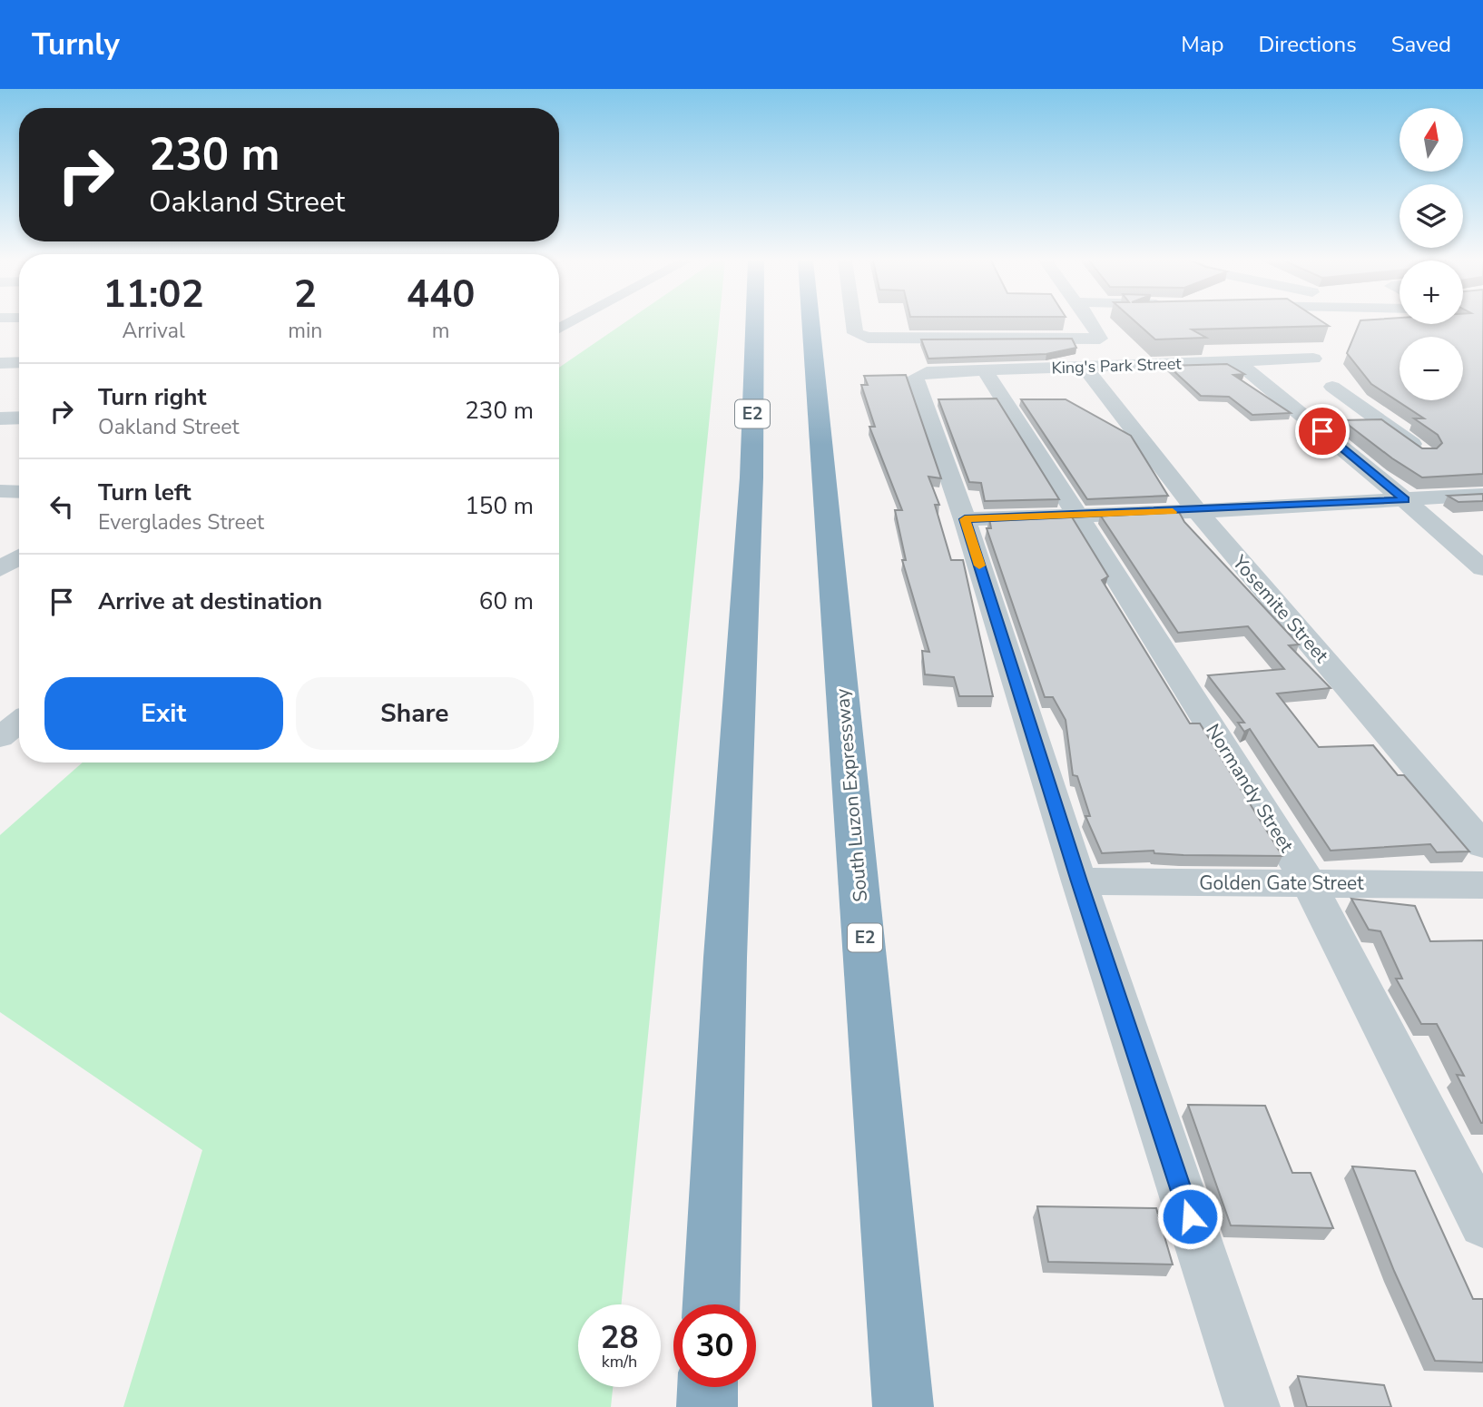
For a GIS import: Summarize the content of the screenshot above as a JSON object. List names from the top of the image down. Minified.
{"streets":{"highway":["E2","South Luzon Expressway"],"street":["King's Park Street","Yosemite Street","Normandy Street","Golden Gate Street"]},"crossings":[["King's Park Street","Yosemite Street"],["King's Park Street","Normandy Street"],["Normandy Street","Golden Gate Street"]],"north":"top","page":{"header":"Turnly","nav":["Map","Directions","Saved"],"map_buttons":["+","−"],"turn":["230 m","Oakland Street"],"eta":["11:02","Arrival","2","min","440","m"],"list":[{"name":"Turn right","note":"Oakland Street","value":"230 m"},{"name":"Turn left","note":"Everglades Street","value":"150 m"},{"name":"Arrive at destination","value":"60 m"}],"buttons":["Exit","Share"],"speed":"28 km/h","limit":"30"}}
